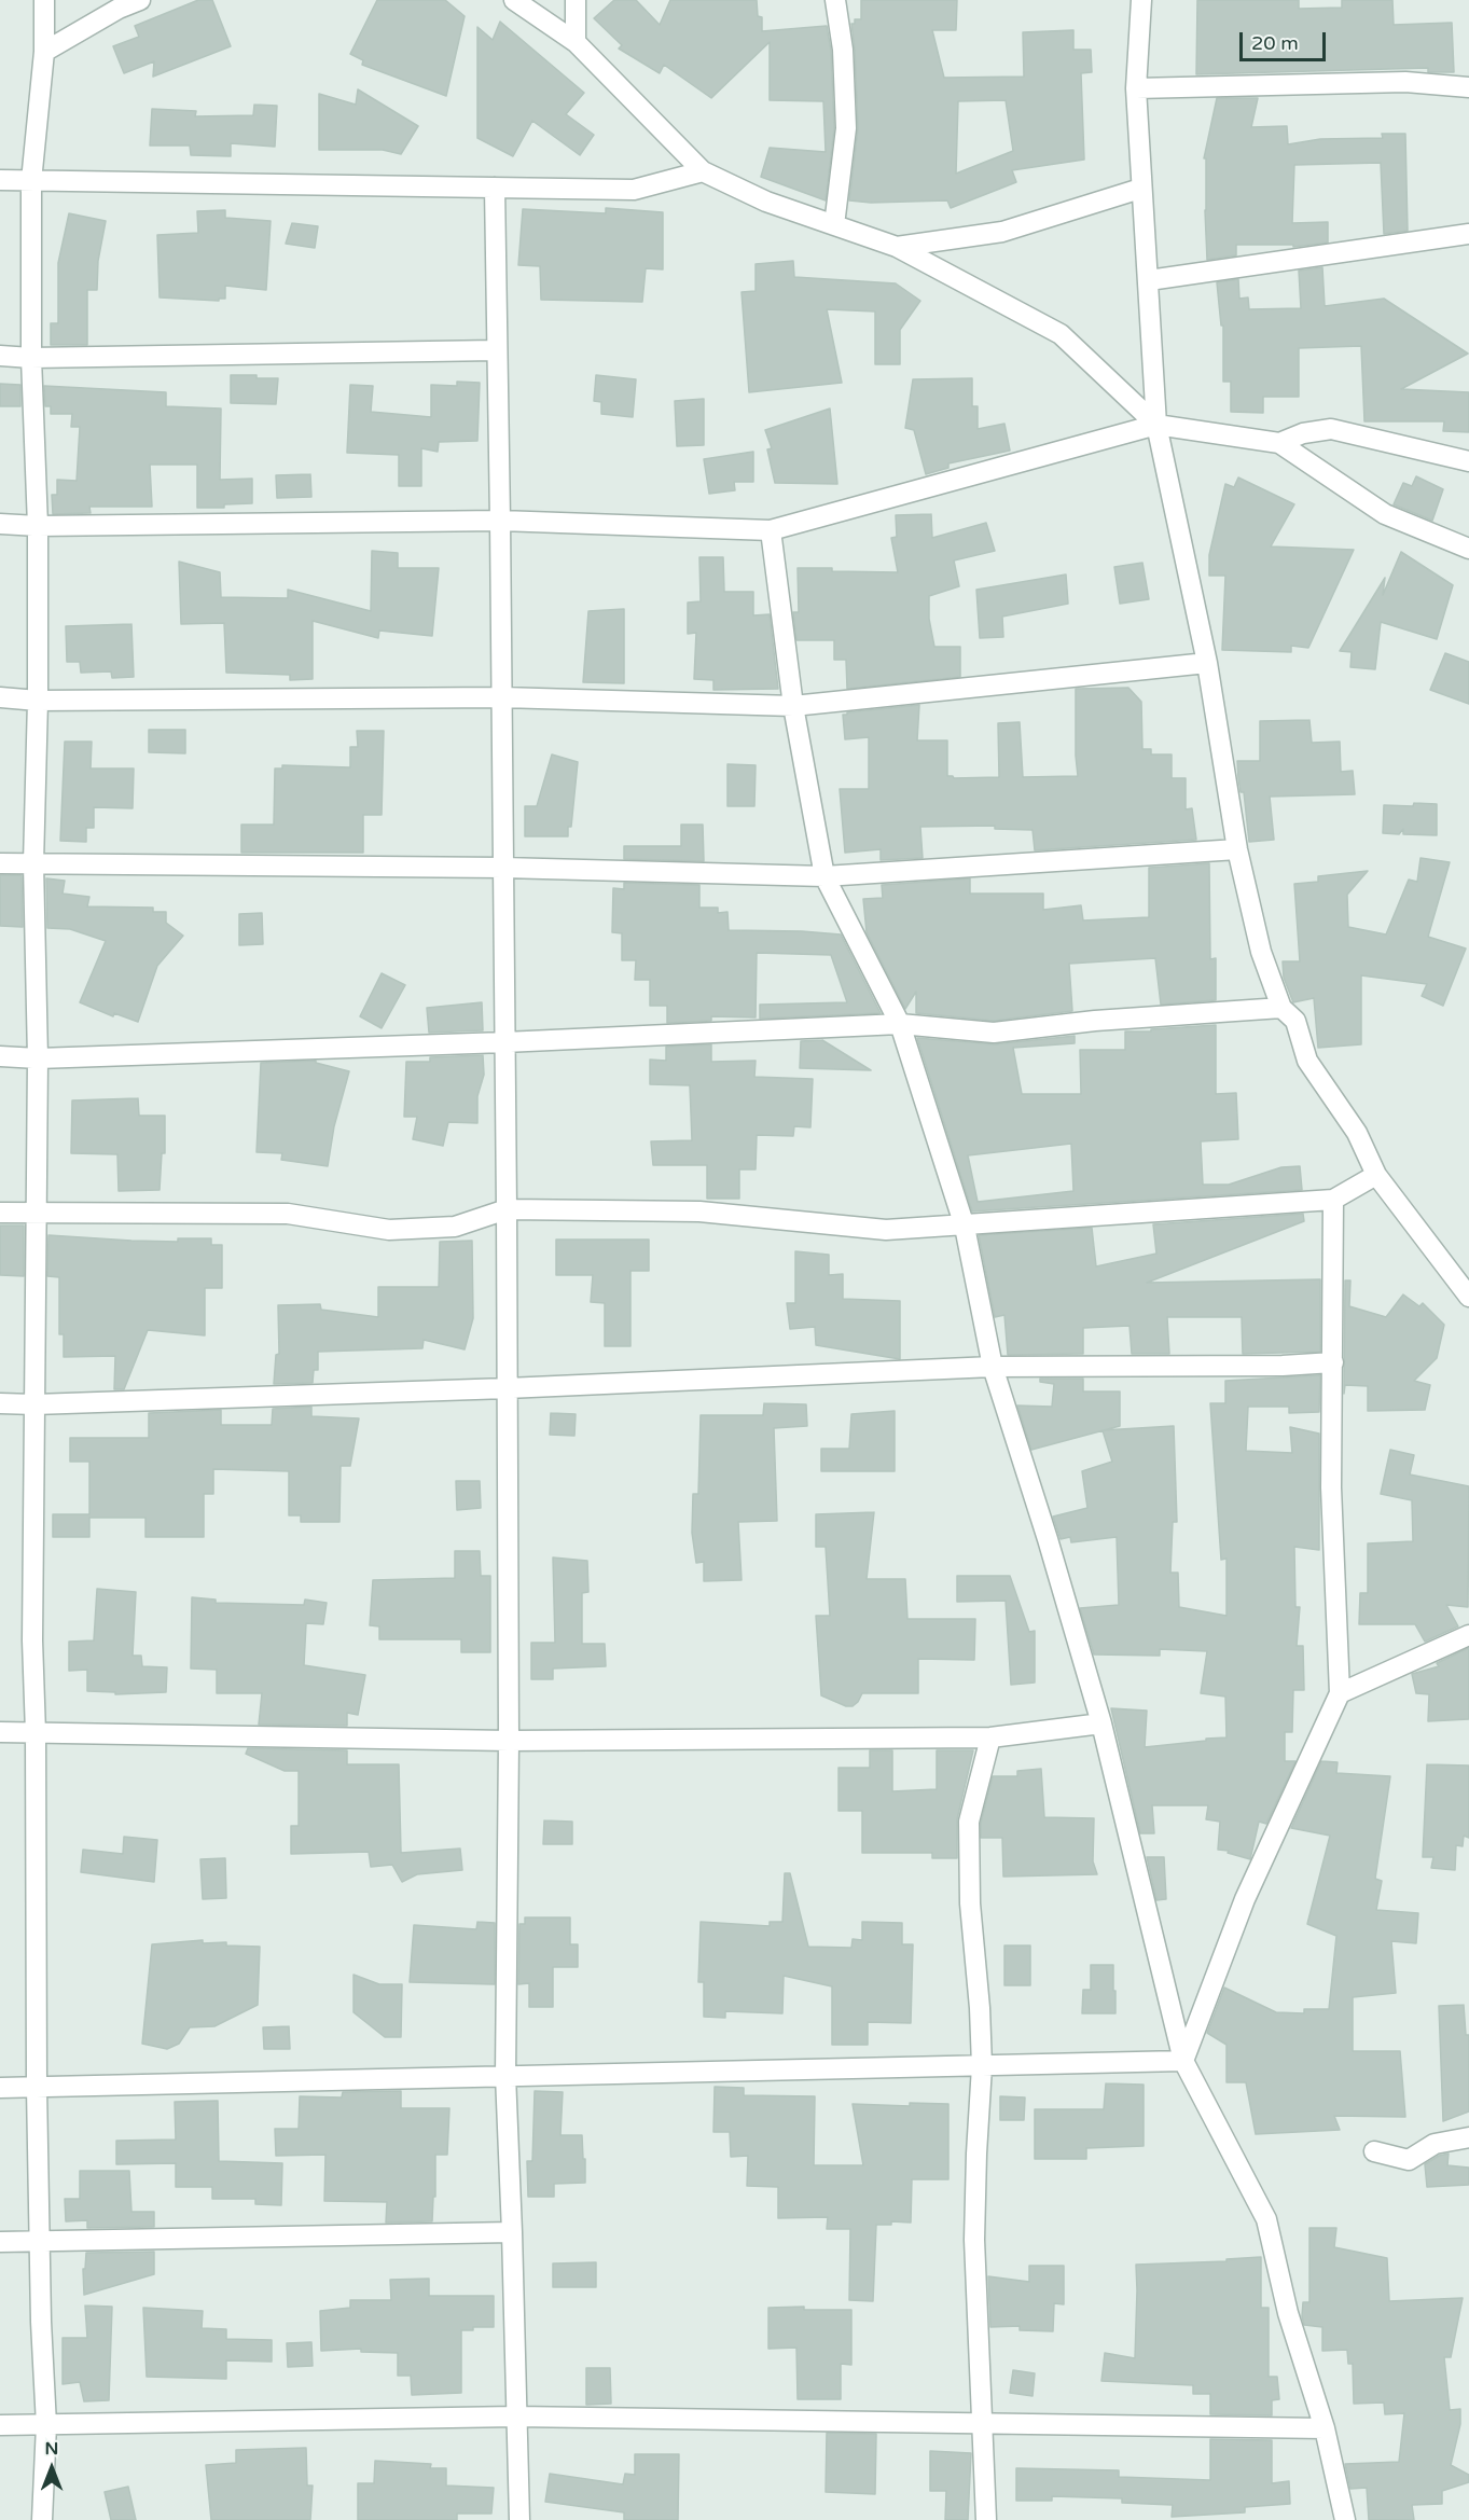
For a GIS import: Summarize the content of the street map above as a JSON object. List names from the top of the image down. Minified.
{"scale_bar":"20 m","north":"top"}
